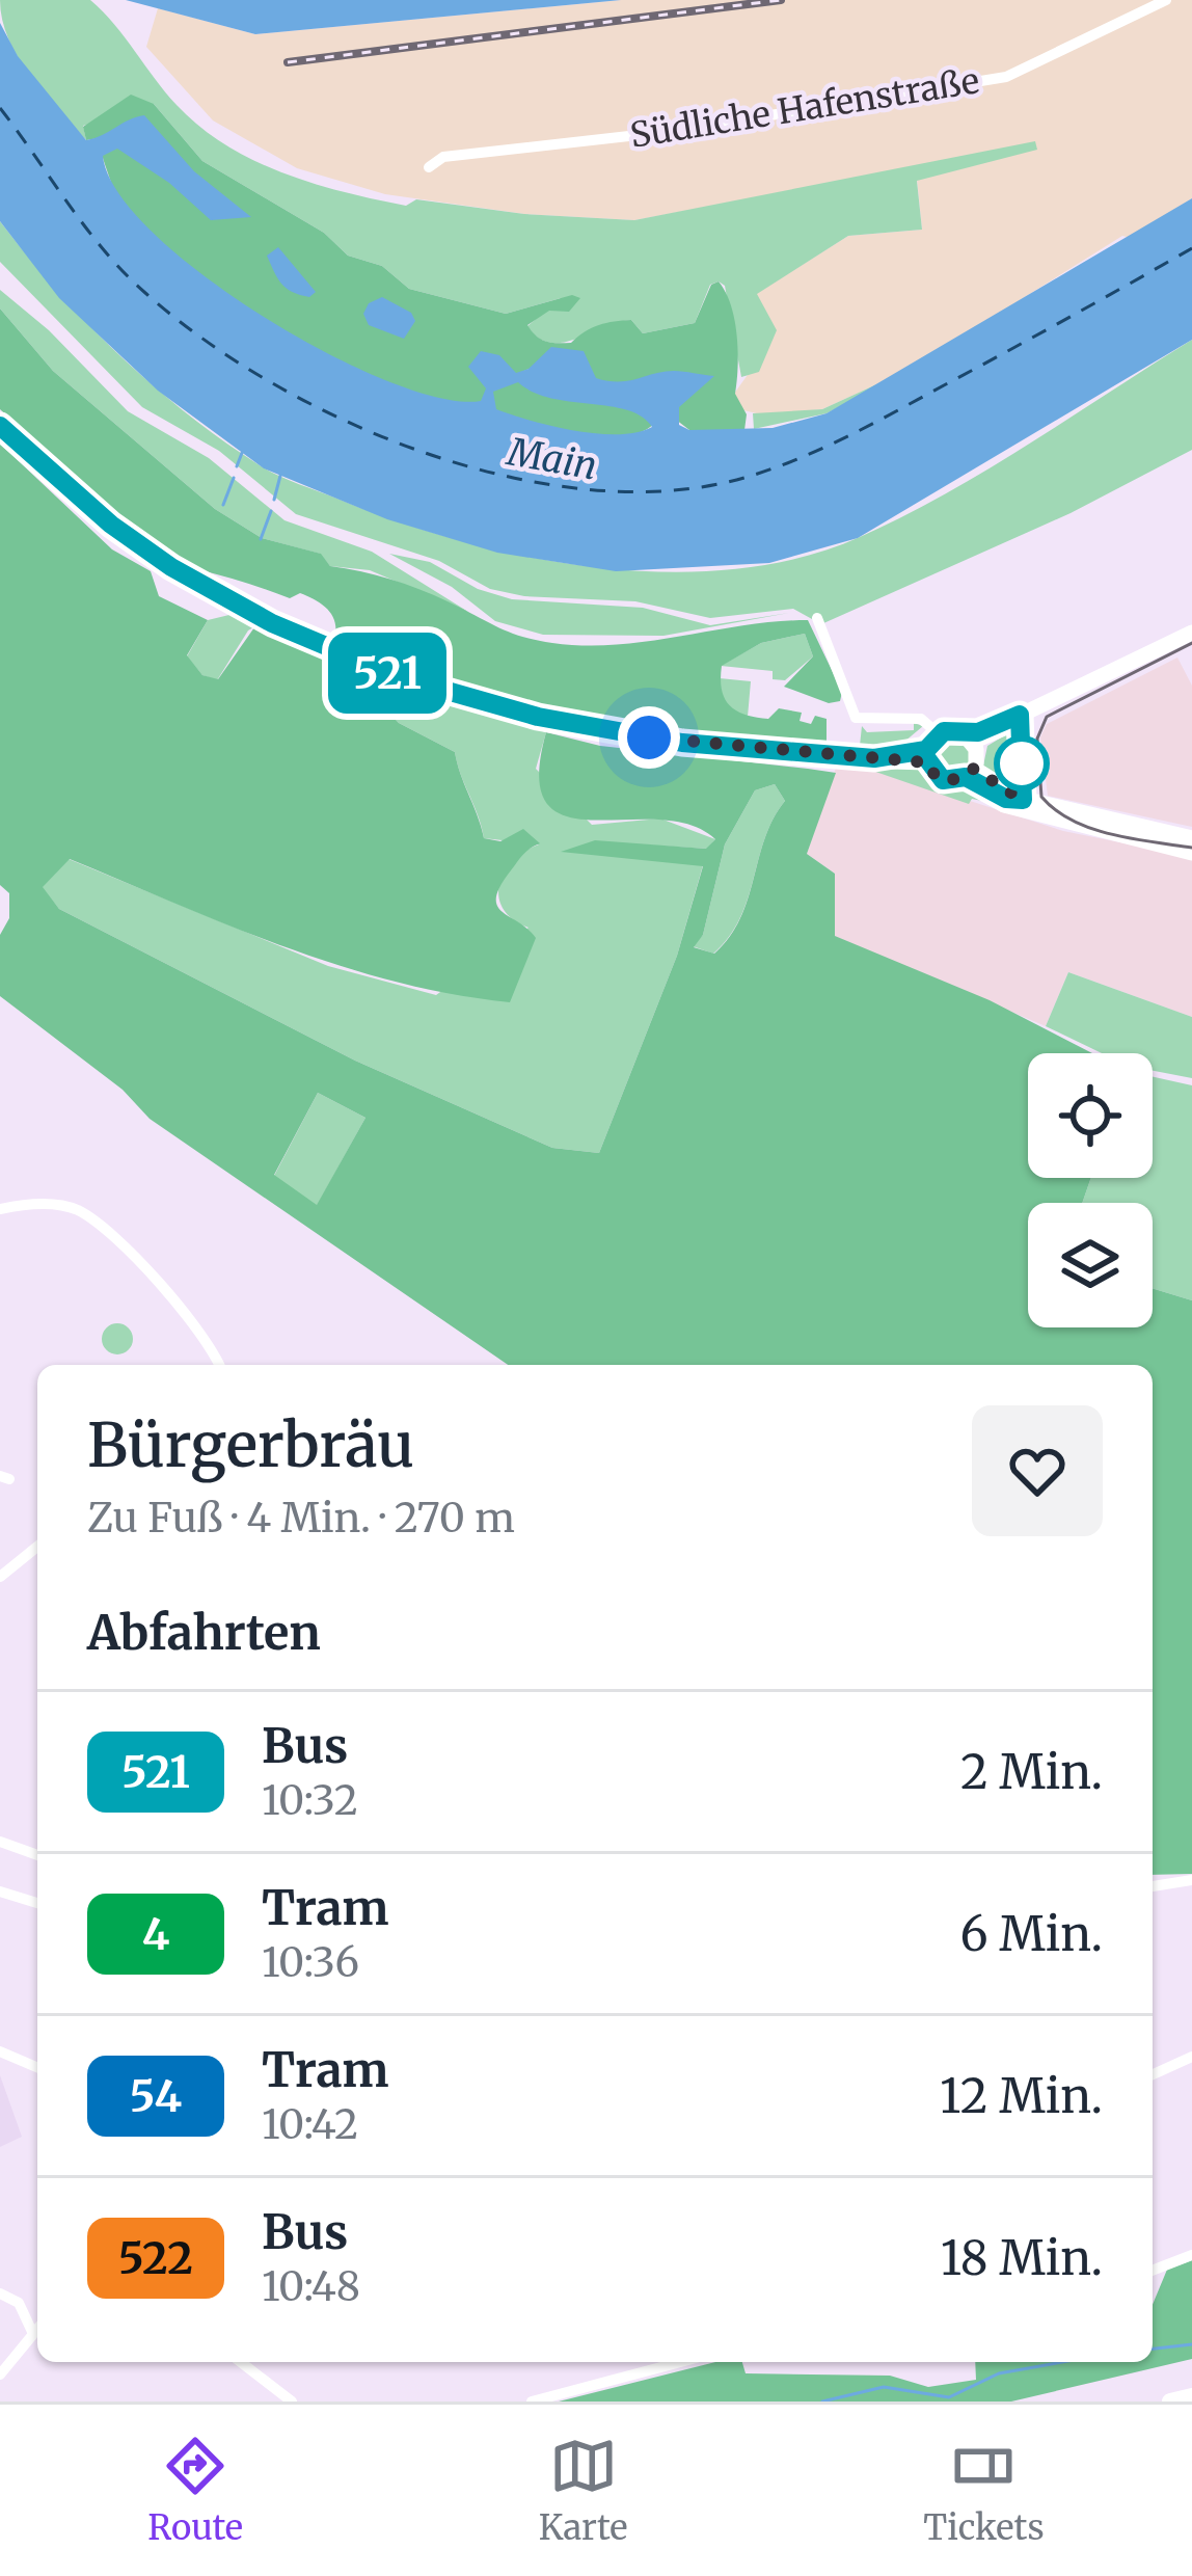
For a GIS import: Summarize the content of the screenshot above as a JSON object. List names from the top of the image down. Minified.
{"streets":{"street":["Südliche Hafenstraße"]},"water":["Main"],"lines":["bus line 521"],"page":{"on_map":"521","heading":[["Bürgerbräu","Zu Fuß · 4 Min. · 270 m"],"Abfahrten"],"list":[{"mark":"521","name":"Bus","note":"10:32","value":"2 Min."},{"mark":"4","name":"Tram","note":"10:36","value":"6 Min."},{"mark":"54","name":"Tram","note":"10:42","value":"12 Min."},{"mark":"522","name":"Bus","note":"10:48","value":"18 Min."}],"tabs":["Route","Karte","Tickets"]}}
